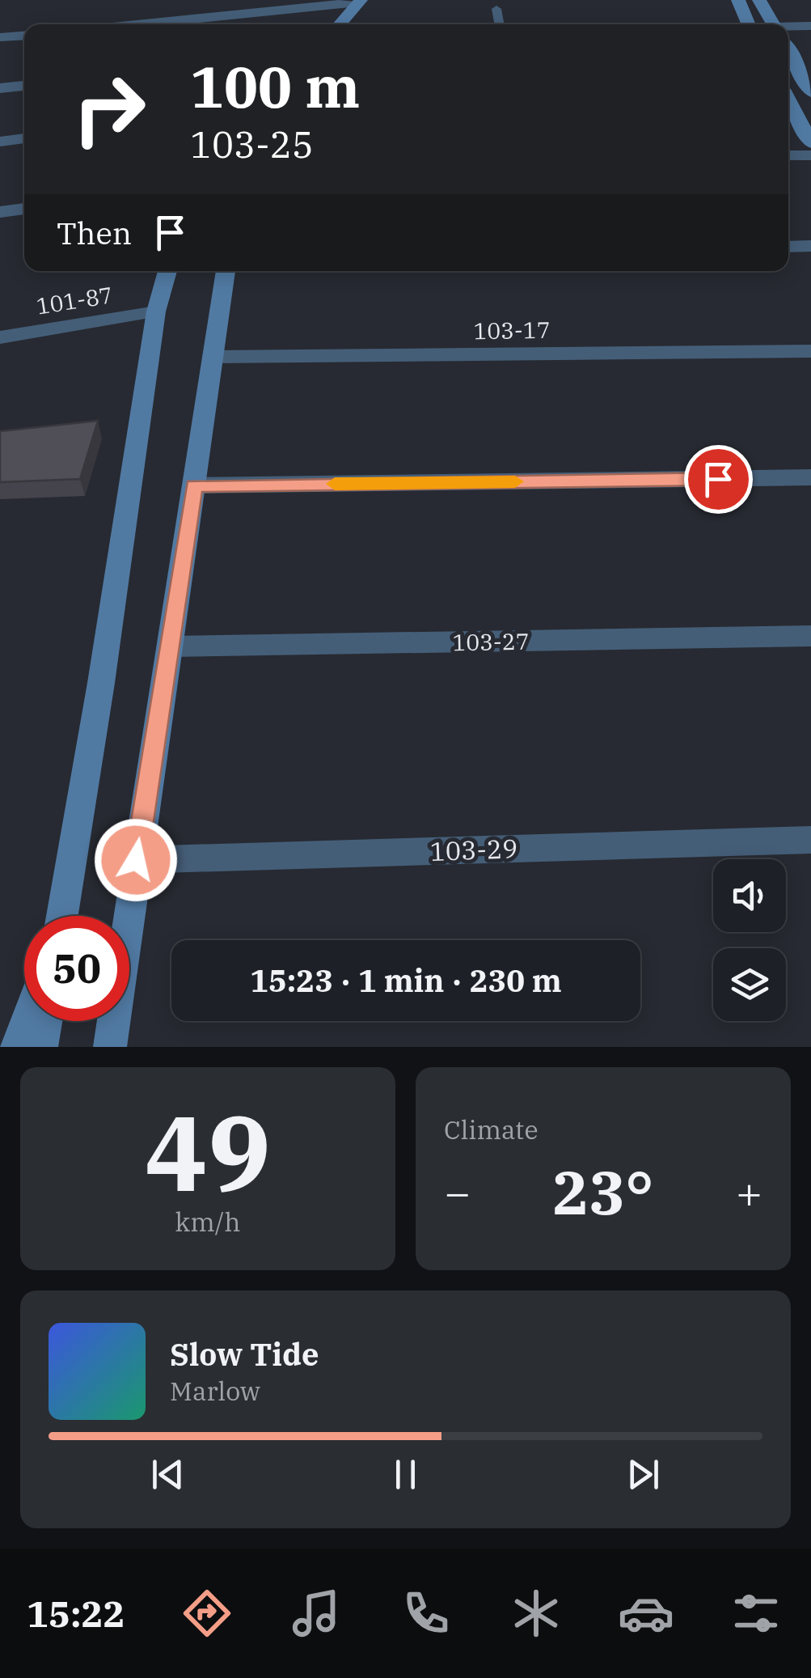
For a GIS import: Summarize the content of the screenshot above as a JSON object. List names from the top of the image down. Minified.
{"streets":{"street":["101-87","103-17","103-27","103-29"]},"page":{"turn":["100 m","103-25"],"then":"Then","limit":"50","trip":"15:23 · 1 min · 230 m","tile":[["49","km/h"],"Climate"],"heat":["−","23°","+"],"song":["Slow Tide","Marlow"],"tabs":"15:22"}}
